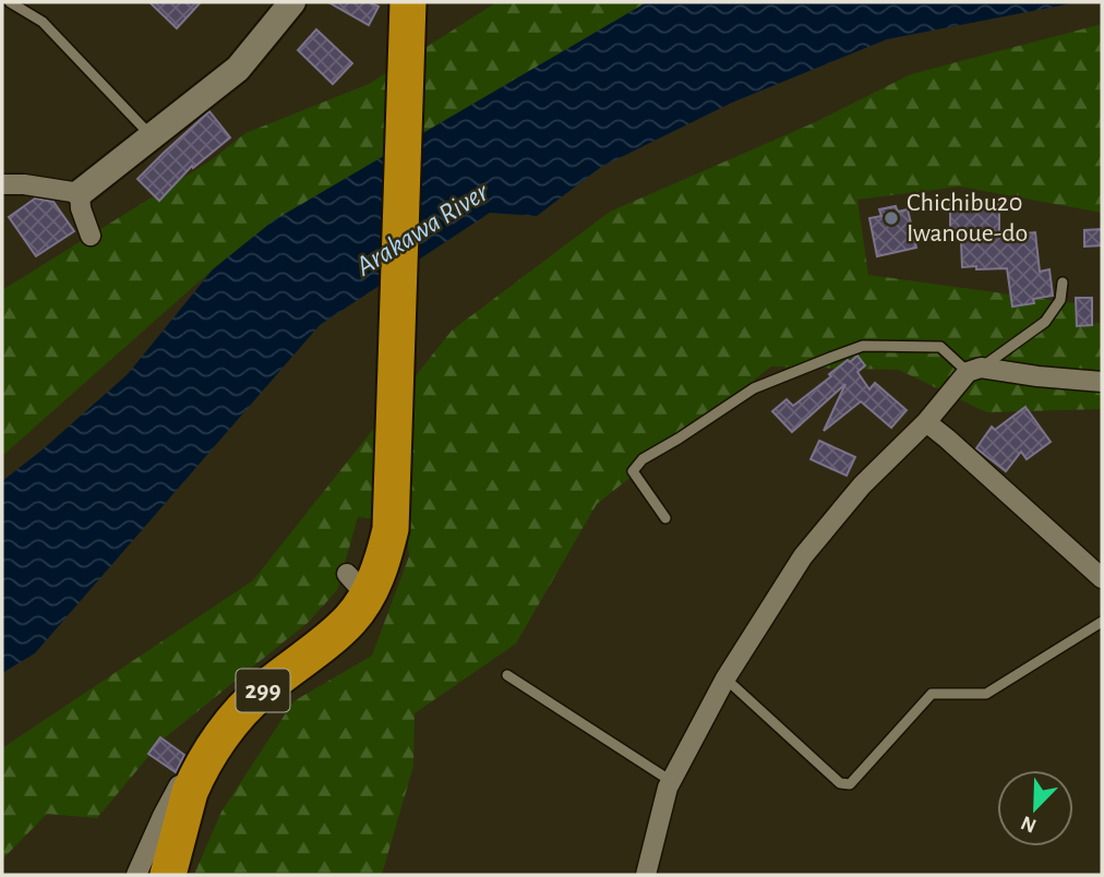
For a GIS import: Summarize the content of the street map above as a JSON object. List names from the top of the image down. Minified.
{"streets":{"highway":["299"]},"water":["Arakawa River"],"places":["Chichibu20 Iwanoue-do"],"north":"bottom left"}
